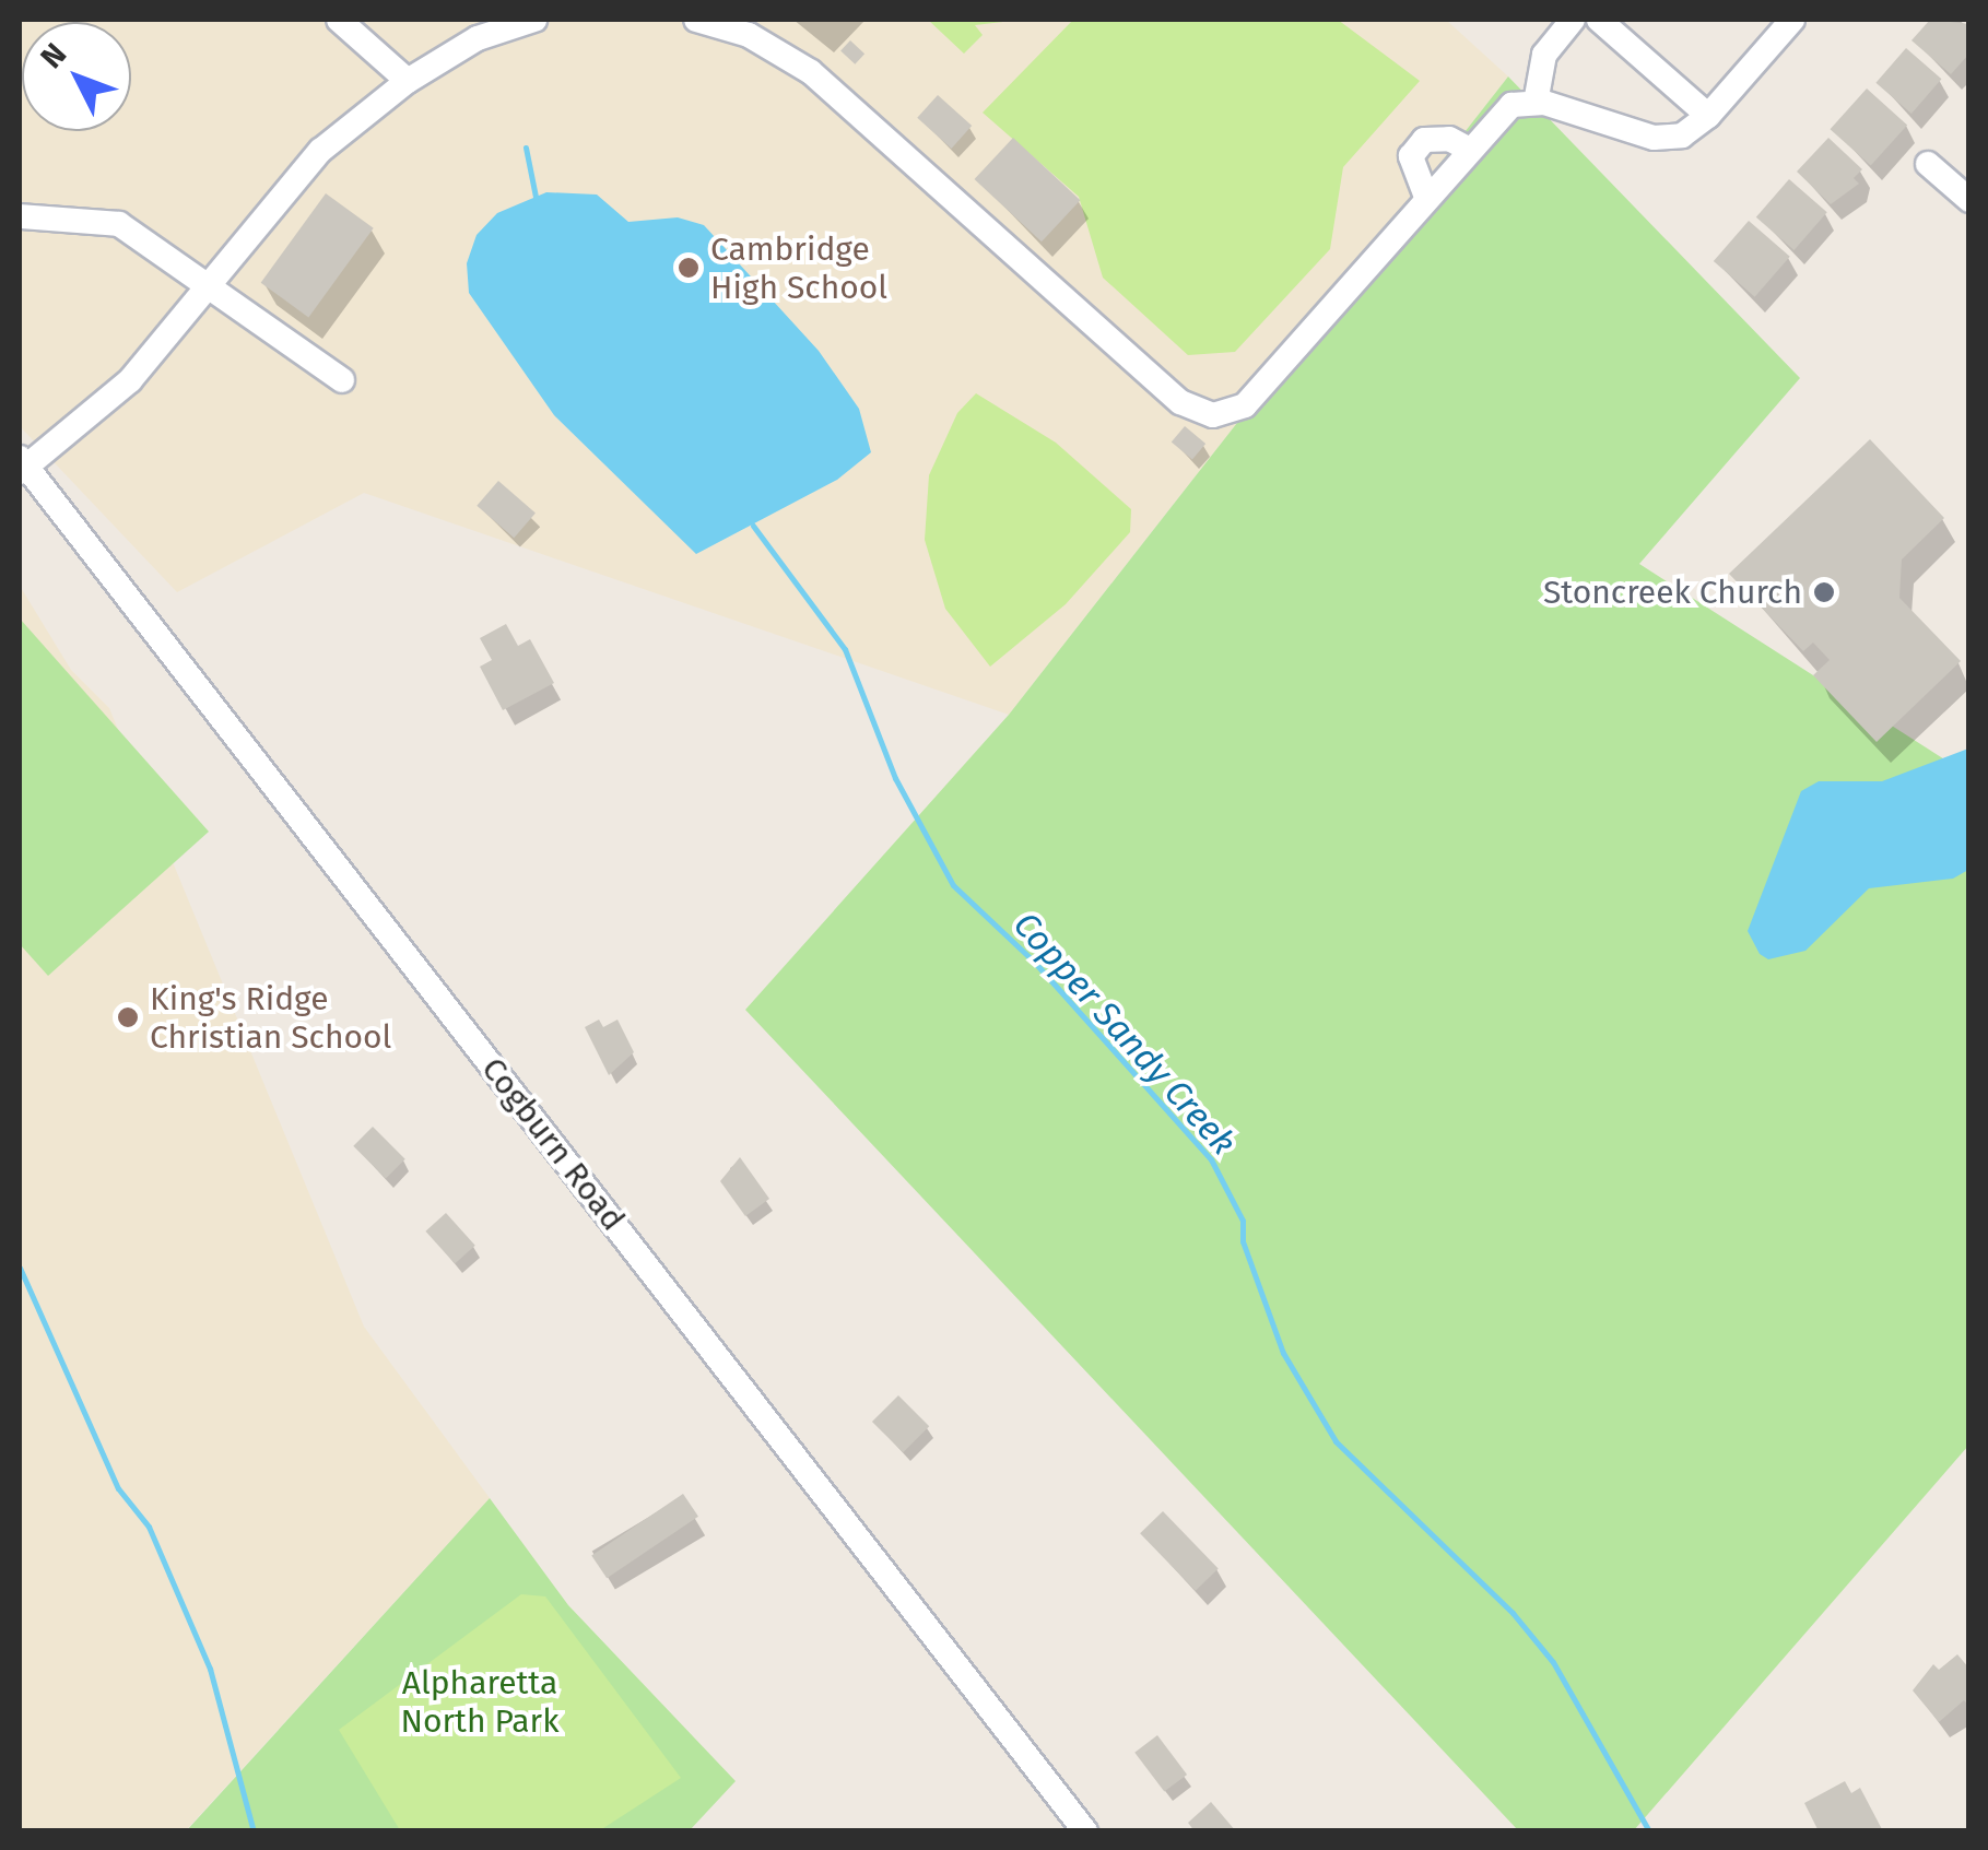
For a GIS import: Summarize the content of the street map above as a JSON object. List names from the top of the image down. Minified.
{"streets":{"street":["Cogburn Road"]},"water":["Copper Sandy Creek"],"parks":["Alpharetta North Park"],"places":["Cambridge High School","Stoncreek Church","King's Ridge Christian School"],"north":"top left"}
